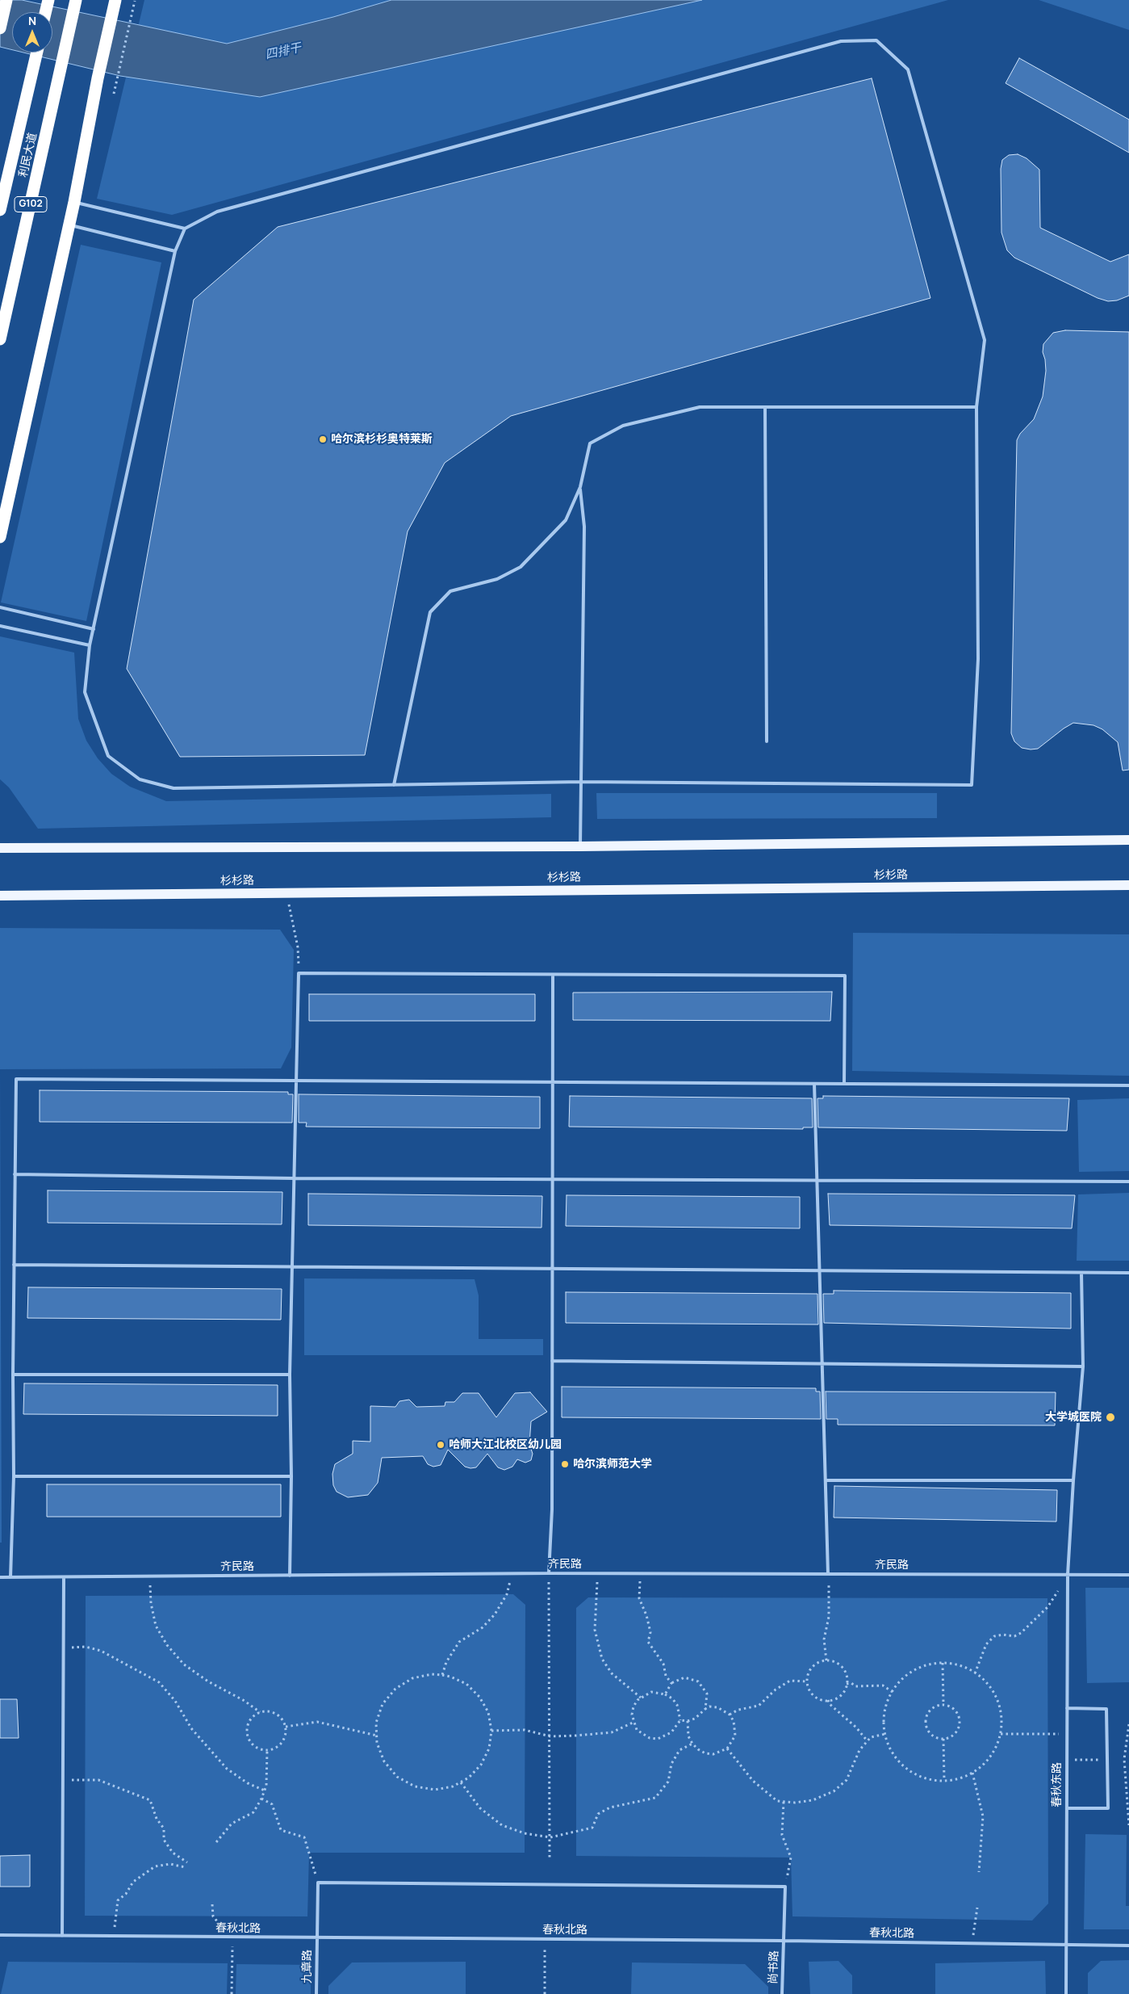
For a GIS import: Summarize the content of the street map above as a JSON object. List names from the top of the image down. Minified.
{"streets":{"highway":["利民大道","G102"],"main road":["杉杉路"],"lane":["齐民路","春秋东路","春秋北路","九章路","尚书路"]},"crossings":[["齐民路","春秋东路"],["春秋东路","春秋北路"],["春秋北路","九章路"],["春秋北路","尚书路"]],"water":["四排干"],"places":["哈尔滨杉杉奥特莱斯","大学城医院","哈师大江北校区幼儿园","哈尔滨师范大学"],"north":"top"}
